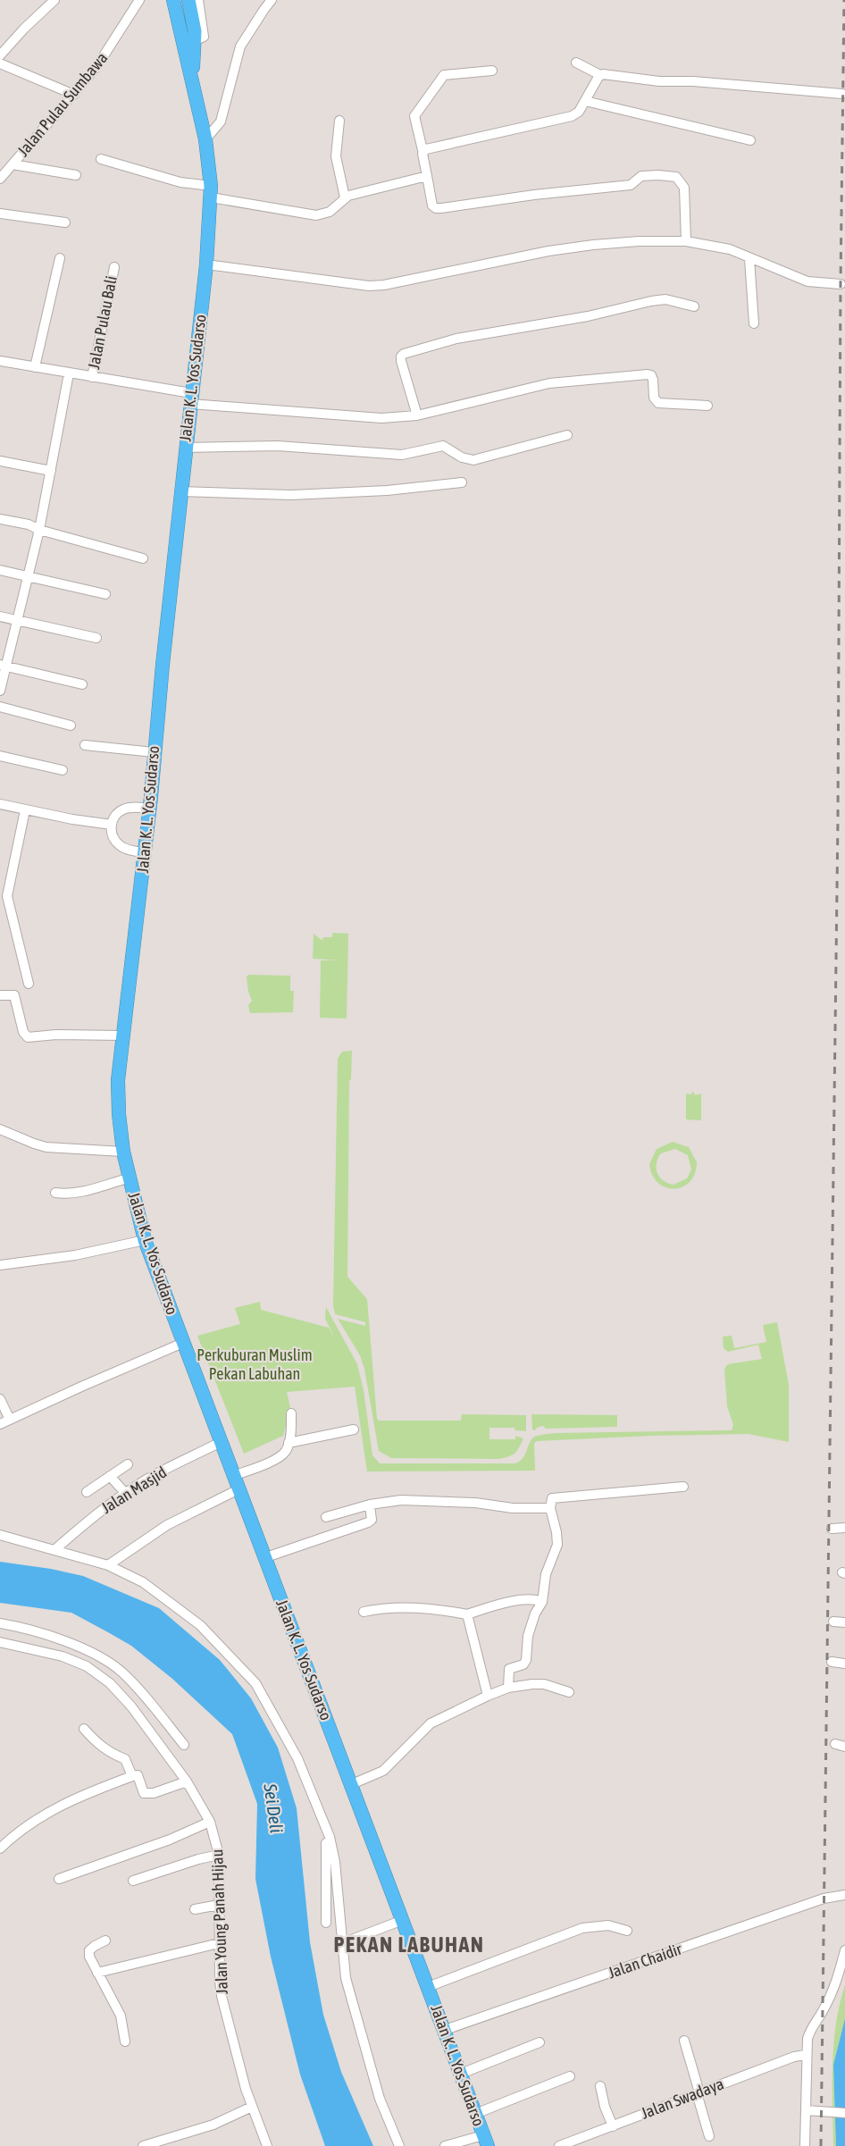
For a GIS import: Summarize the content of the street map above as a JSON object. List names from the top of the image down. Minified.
{"streets":{"highway":["Jalan K. L. Yos Sudarso"],"street":["Jalan Pulau Sumbawa","Jalan Pulau Bali","Jalan Masjid","Jalan Young Panah Hijau","Jalan Chaidir","Jalan Swadaya"]},"crossings":[["Jalan K. L. Yos Sudarso","Jalan Masjid"],["Jalan K. L. Yos Sudarso","Jalan Chaidir"]],"districts":["PEKAN LABUHAN"],"water":["Sei Deli"],"parks":["Perkuburan Muslim Pekan Labuhan"]}
